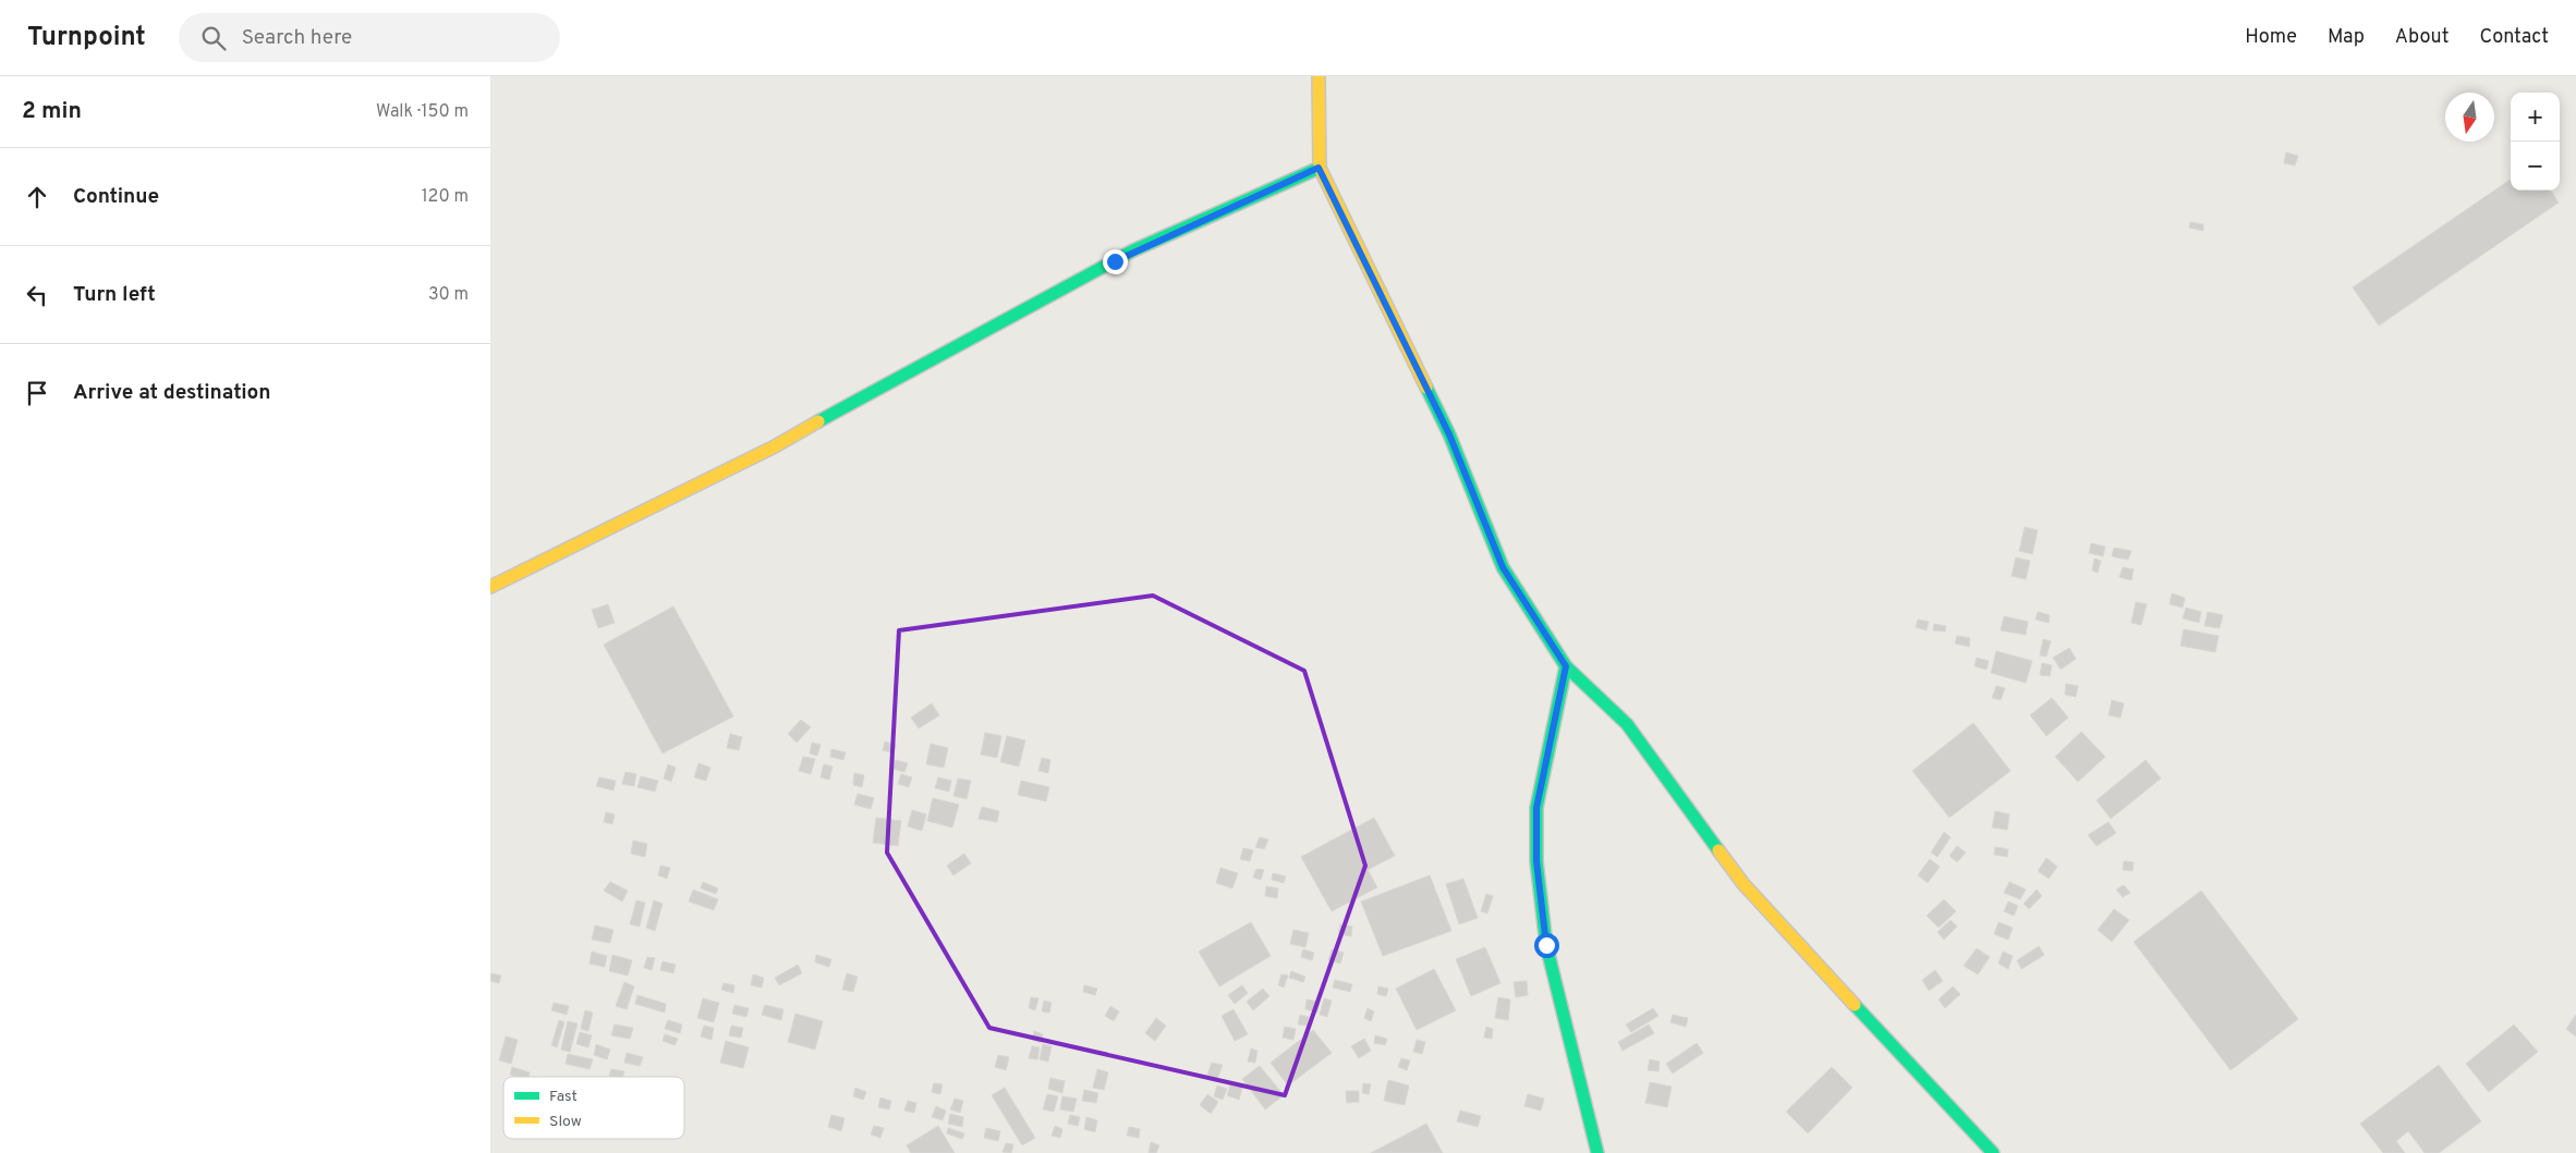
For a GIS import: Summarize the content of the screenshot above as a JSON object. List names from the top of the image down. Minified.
{"legend":["Fast","Slow"],"north":"bottom","page":{"header":"Turnpoint","search":"Search here","nav":["Home","Map","About","Contact"],"heading":["2 min","Walk · 150 m"],"map_buttons":["+","−"],"list":[["Continue","120 m"],["Turn left","30 m"],"Arrive at destination"]}}
